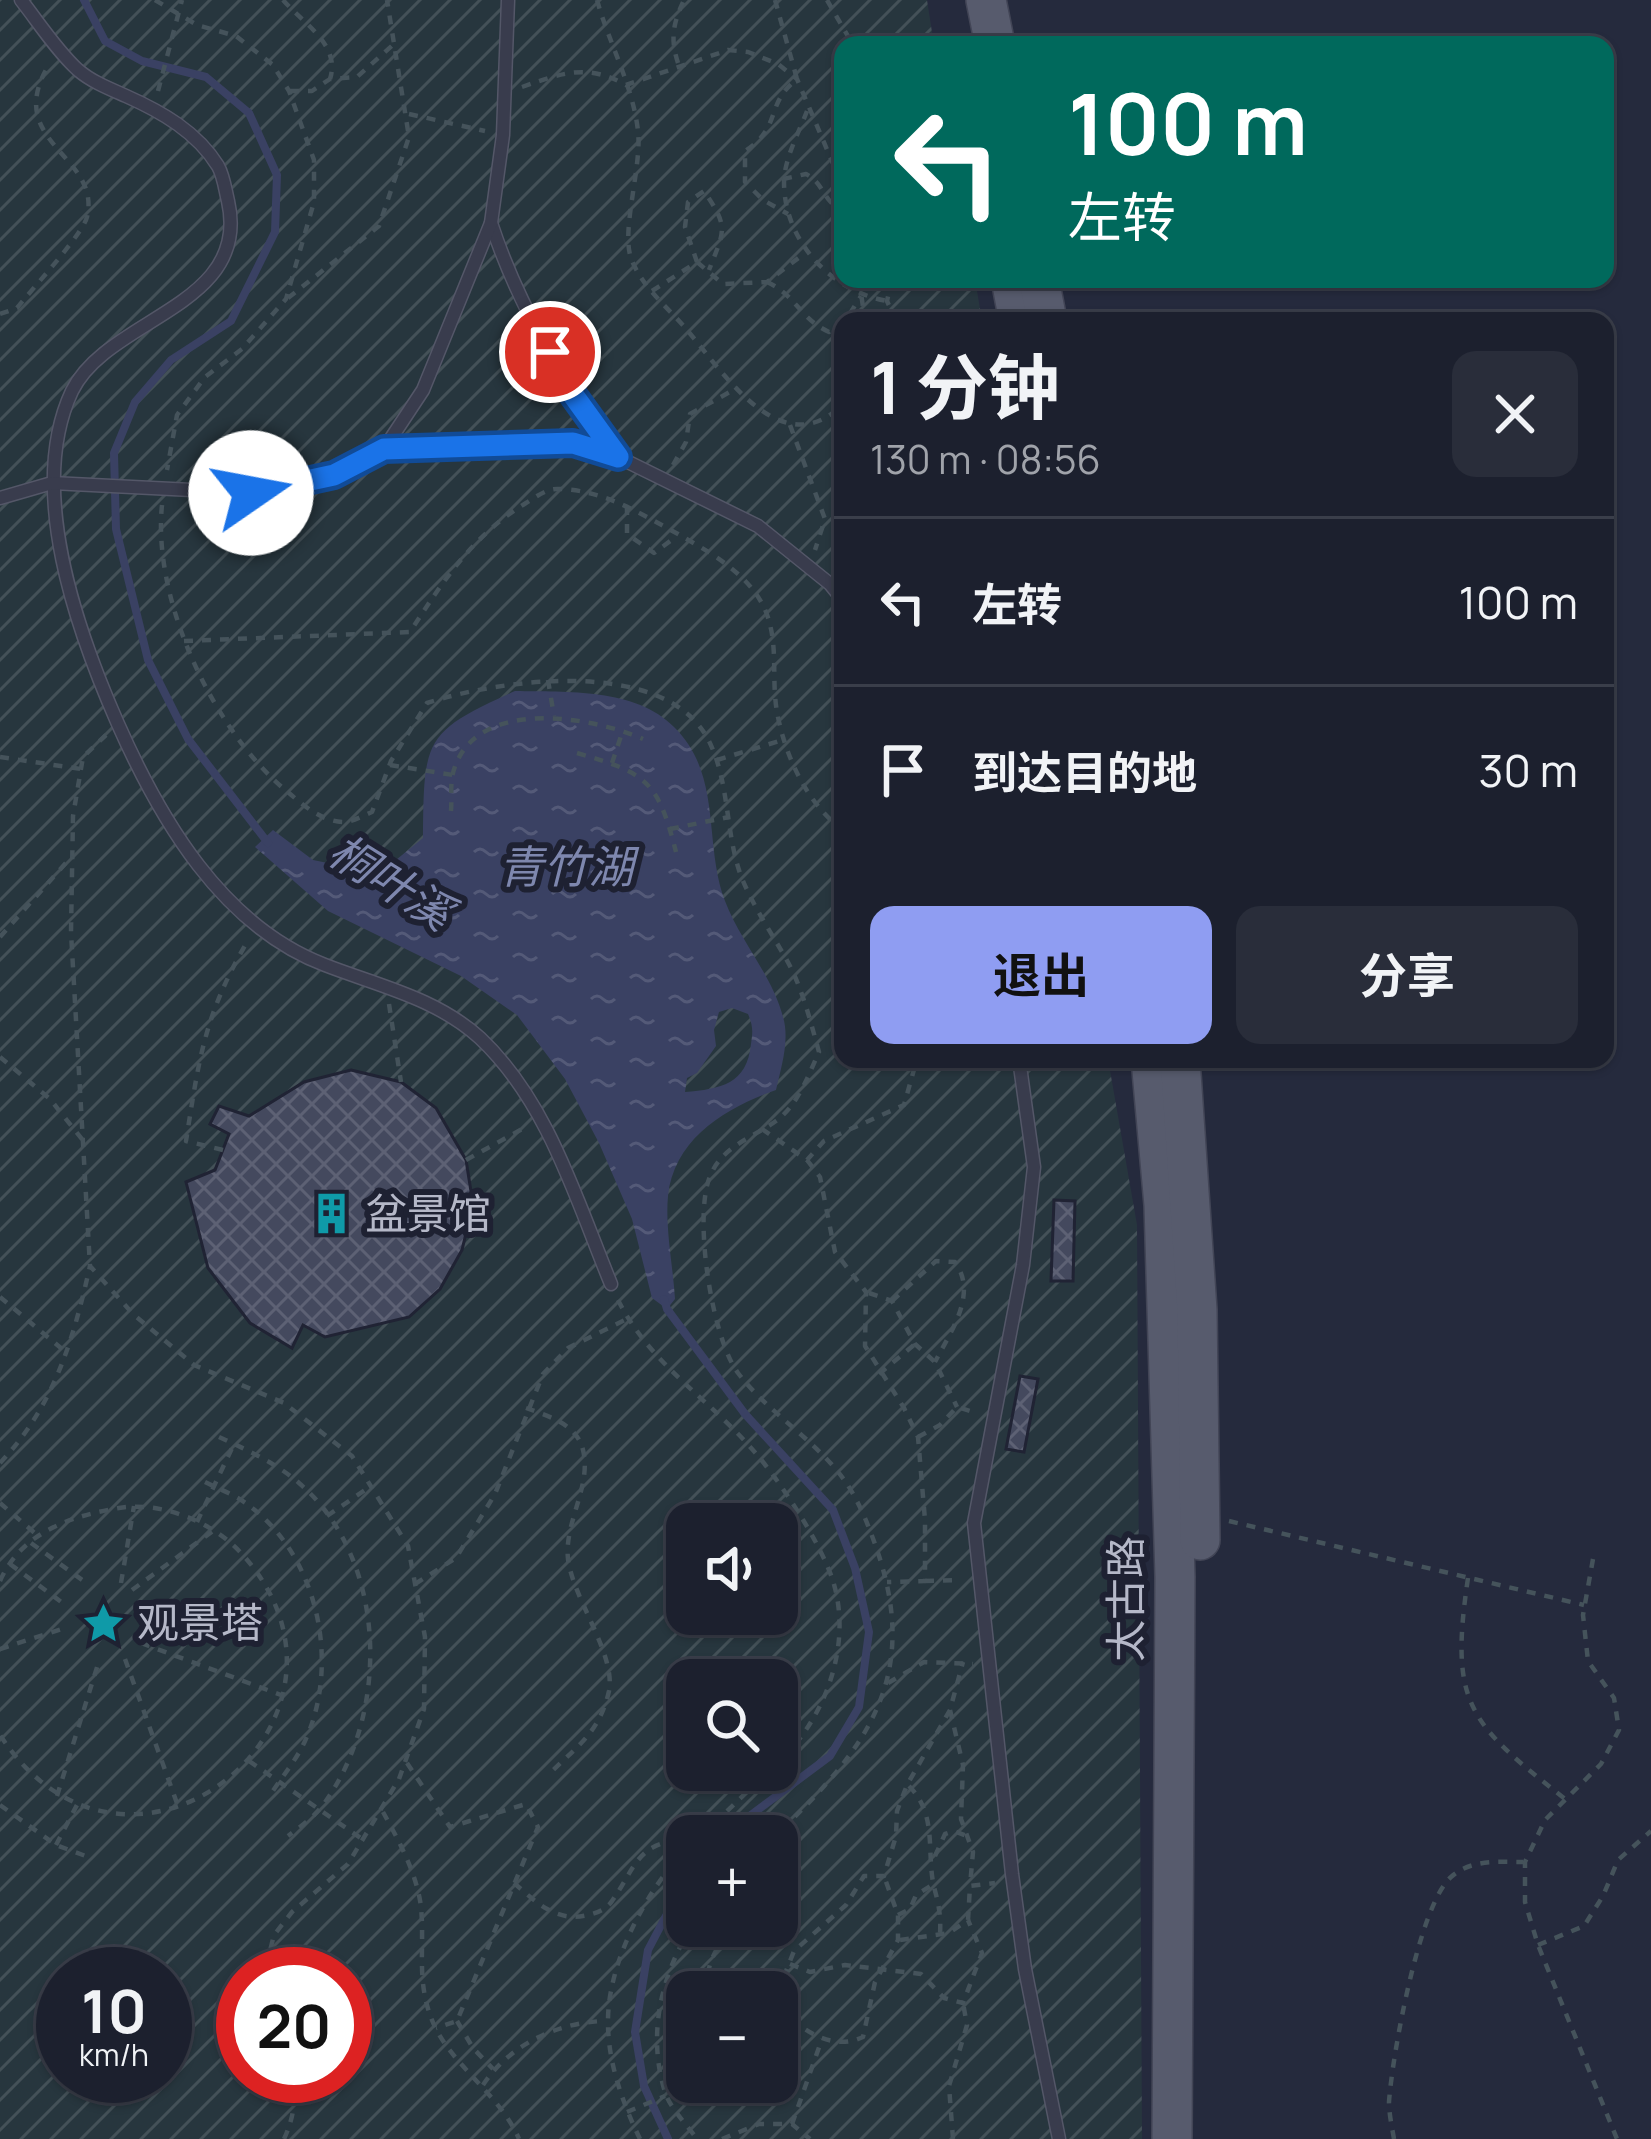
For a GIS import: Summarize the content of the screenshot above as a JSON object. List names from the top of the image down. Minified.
{"streets":{"main road":["太古路"]},"water":["青竹湖","桐叶溪"],"places":{"building":["盆景馆"],"place":["观景塔"]},"page":{"turn":["100 m","左转"],"heading":["1 分钟","130 m · 08:56"],"list":[{"name":"左转","value":"100 m"},{"name":"到达目的地","value":"30 m"}],"buttons":["退出","分享"],"map_buttons":["+","−"],"speed":"10 km/h","limit":"20"}}
